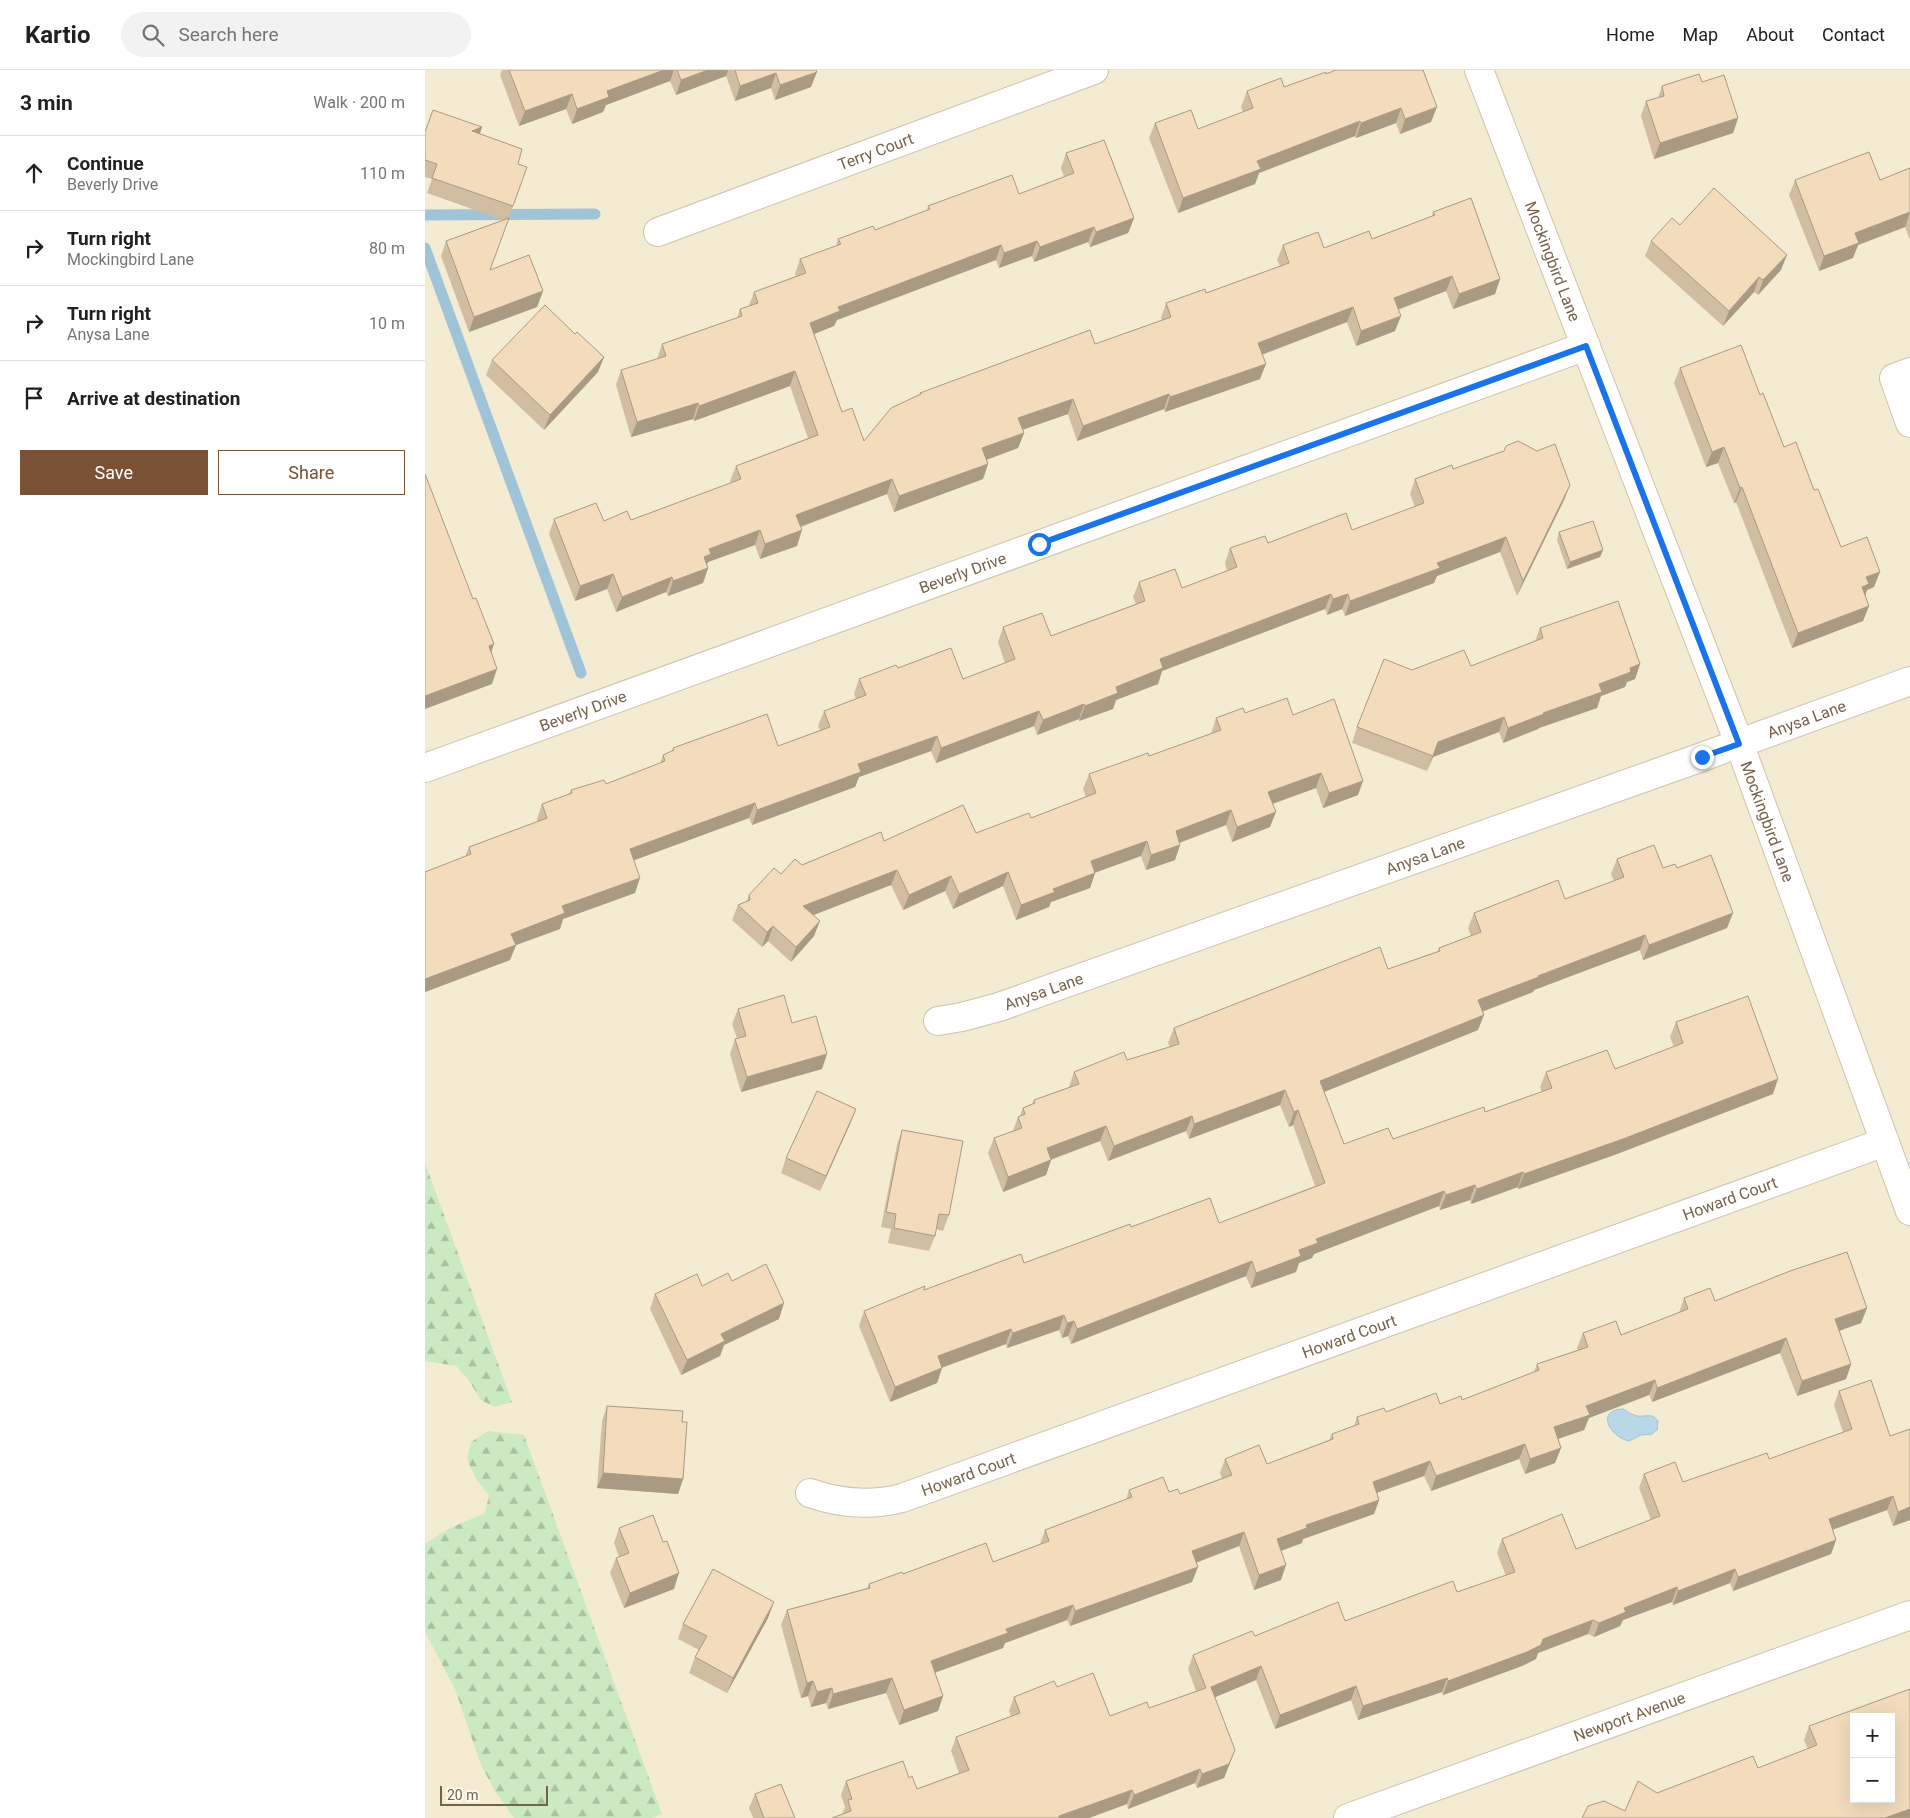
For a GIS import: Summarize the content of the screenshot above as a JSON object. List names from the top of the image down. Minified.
{"streets":{"street":["Terry Court","Mockingbird Lane","Beverly Drive","Anysa Lane","Howard Court","Newport Avenue"]},"crossings":[["Mockingbird Lane","Beverly Drive"],["Mockingbird Lane","Anysa Lane"],["Mockingbird Lane","Howard Court"]],"scale_bar":"20 m","page":{"header":"Kartio","search":"Search here","nav":["Home","Map","About","Contact"],"heading":["3 min","Walk · 200 m"],"list":[["Continue","Beverly Drive","110 m"],["Turn right","Mockingbird Lane","80 m"],["Turn right","Anysa Lane","10 m"],"Arrive at destination"],"buttons":["Save","Share"],"map_buttons":["+","−"],"scale":"20 m"}}
